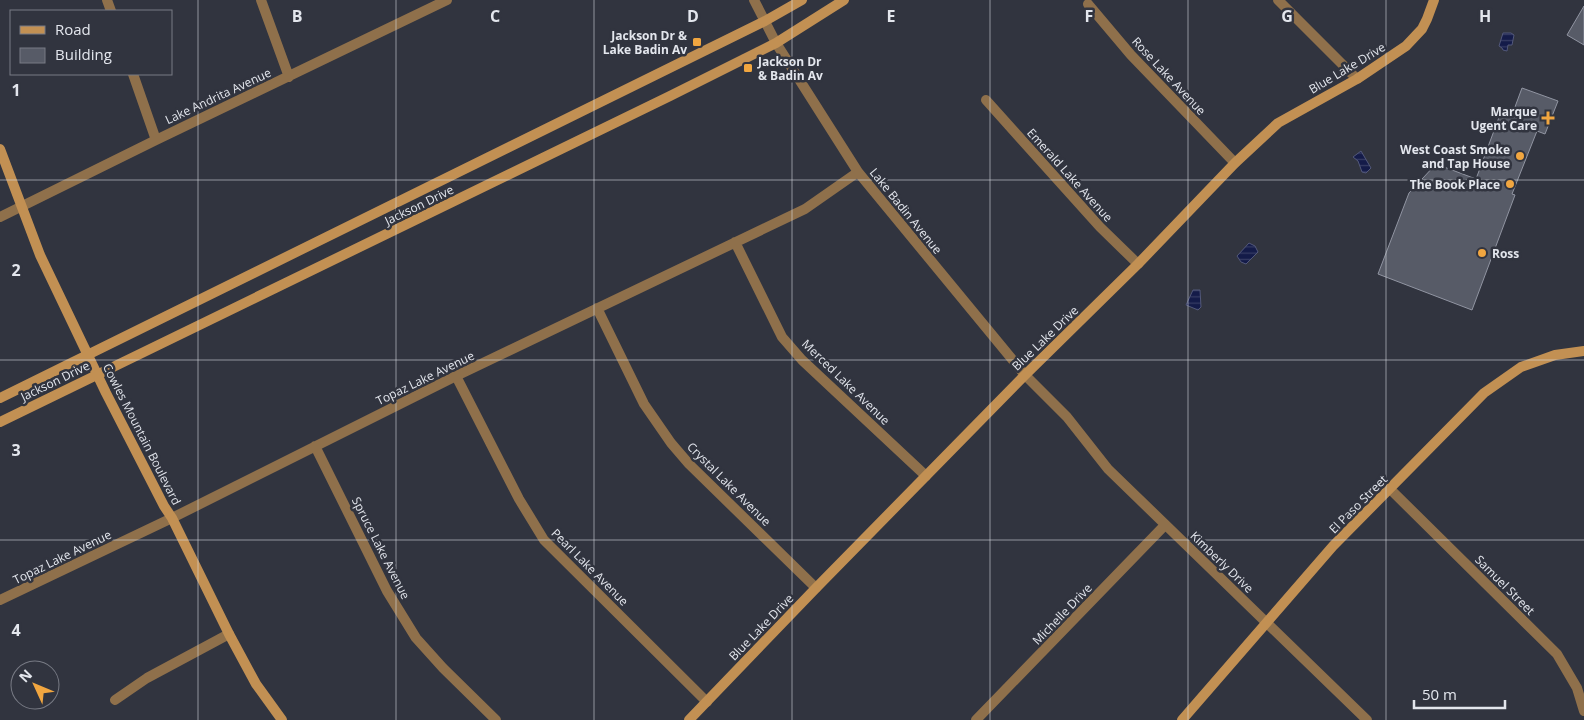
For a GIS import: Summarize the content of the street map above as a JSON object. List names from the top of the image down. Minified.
{"streets":{"street":["Blue Lake Drive","Rose Lake Avenue","Lake Andrita Avenue","Emerald Lake Avenue","Jackson Drive","Lake Badin Avenue","Topaz Lake Avenue","Merced Lake Avenue","Cowles Mountain Boulevard","Crystal Lake Avenue","El Paso Street","Spruce Lake Avenue","Kimberly Drive","Pearl Lake Avenue","Samuel Street","Michelle Drive"]},"crossings":[["Blue Lake Drive","Rose Lake Avenue"],["Blue Lake Drive","Emerald Lake Avenue"],["Blue Lake Drive","Lake Badin Avenue"],["Blue Lake Drive","Merced Lake Avenue"],["Blue Lake Drive","Crystal Lake Avenue"],["Blue Lake Drive","Pearl Lake Avenue"],["Lake Andrita Avenue","Cowles Mountain Boulevard"],["Jackson Drive","Lake Badin Avenue"],["Jackson Drive","Cowles Mountain Boulevard"],["Lake Badin Avenue","Topaz Lake Avenue"],["Lake Badin Avenue","Kimberly Drive"],["Topaz Lake Avenue","Merced Lake Avenue"],["Topaz Lake Avenue","Cowles Mountain Boulevard"],["Topaz Lake Avenue","Crystal Lake Avenue"],["Topaz Lake Avenue","Spruce Lake Avenue"],["Topaz Lake Avenue","Pearl Lake Avenue"],["El Paso Street","Kimberly Drive"],["El Paso Street","Samuel Street"],["Kimberly Drive","Michelle Drive"]],"places":{"transit":["Jackson Dr & Lake Badin Av","Jackson Dr & Badin Av"],"health":["Marque Ugent Care"],"other":["West Coast Smoke and Tap House","The Book Place","Ross"]},"legend":["Road","Building"],"scale_bar":"50 m","north":"top left","grid":{"columns":["B","C","D","E","F","G","H"],"rows":["1","2","3","4"]}}
